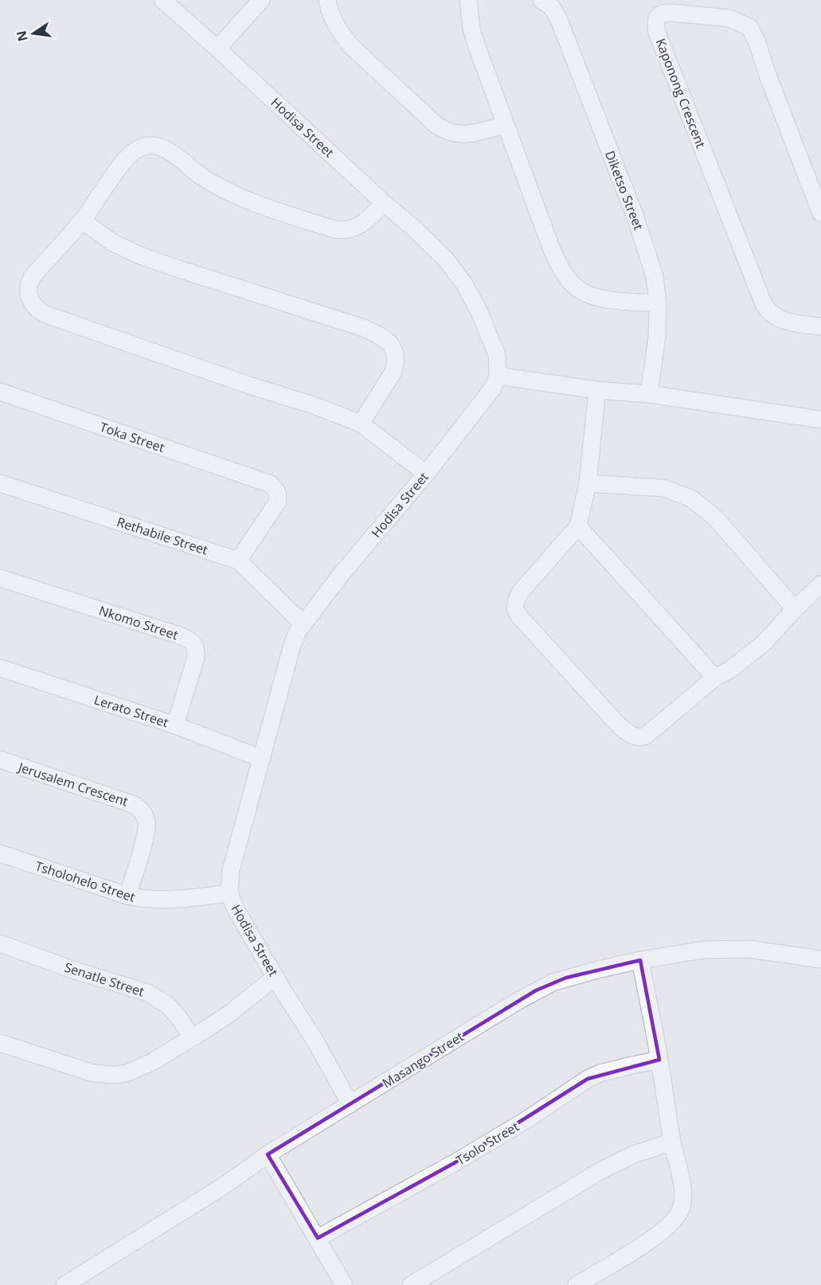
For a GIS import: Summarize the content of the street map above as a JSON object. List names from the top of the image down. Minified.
{"streets":{"street":["Kaponong Crescent","Hodisa Street","Diketso Street","Toka Street","Rethabile Street","Nkomo Street","Lerato Street","Jerusalem Crescent","Tsholohelo Street","Senatle Street","Masango Street","Tsolo Street"]},"crossings":[["Hodisa Street","Rethabile Street"],["Hodisa Street","Lerato Street"],["Hodisa Street","Tsholohelo Street"],["Hodisa Street","Masango Street"],["Toka Street","Rethabile Street"],["Nkomo Street","Lerato Street"],["Jerusalem Crescent","Tsholohelo Street"]],"north":"left"}
